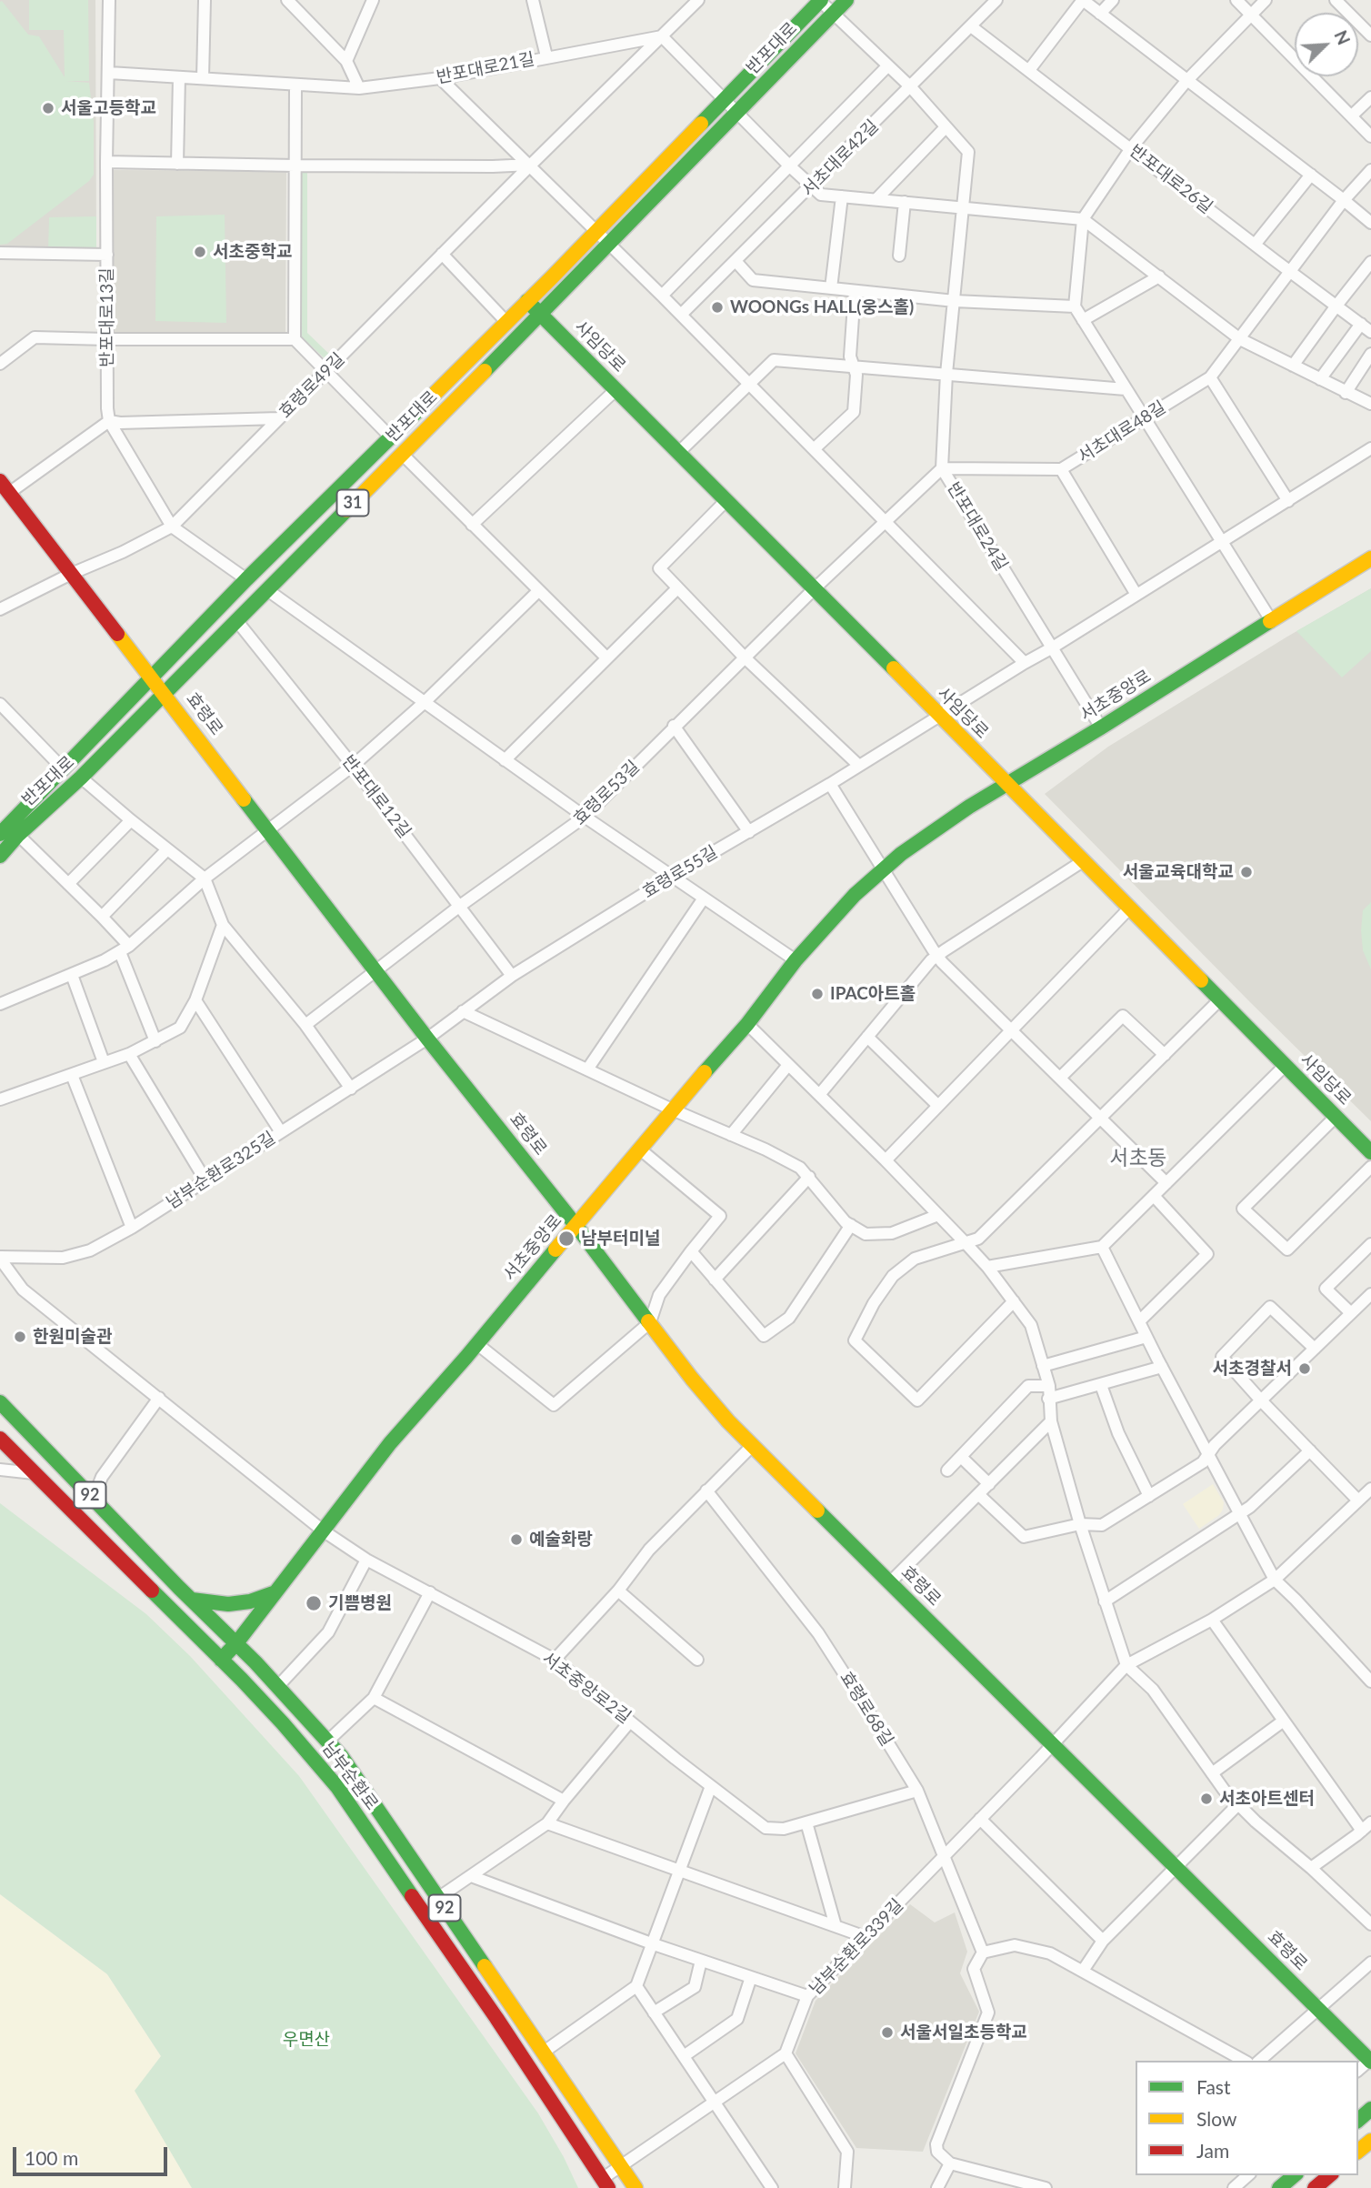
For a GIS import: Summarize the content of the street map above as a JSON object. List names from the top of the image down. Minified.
{"streets":{"main road":["반포대로","사임당로","31","서초중앙로","효령로","92","남부순환로"],"street":["반포대로21길","서초대로42길","반포대로26길","반포대로13길","효령로49길","서초대로48길","반포대로24길","효령로53길","반포대로12길","효령로55길","남부순환로325길","서초중앙로2길","효령로68길","남부순환로339길"]},"crossings":[["반포대로","반포대로13길"],["반포대로","사임당로"],["반포대로","반포대로24길"],["반포대로","효령로"],["반포대로","반포대로12길"],["반포대로21길","반포대로13길"],["반포대로21길","효령로49길"],["서초대로42길","반포대로26길"],["서초대로42길","반포대로24길"],["반포대로26길","서초대로48길"],["반포대로13길","효령로49길"],["사임당로","서초중앙로"],["사임당로","효령로53길"],["사임당로","효령로55길"],["효령로49길","효령로"],["서초대로48길","반포대로24길"],["반포대로24길","서초중앙로"],["반포대로24길","효령로55길"],["서초중앙로","효령로"],["서초중앙로","서초중앙로2길"],["서초중앙로","남부순환로"],["효령로","효령로53길"],["효령로","효령로55길"],["효령로","남부순환로325길"],["효령로","남부순환로339길"],["효령로53길","반포대로12길"],["반포대로12길","효령로55길"],["효령로55길","남부순환로325길"],["남부순환로325길","서초중앙로2길"],["서초중앙로2길","효령로68길"],["효령로68길","남부순환로339길"]],"districts":["서초동"],"parks":["우면산"],"places":["서울고등학교","서초중학교","WOONGs HALL(웅스홀)","서울교육대학교","IPAC아트홀","남부터미널","한원미술관","서초경찰서","예술화랑","기쁨병원","서초아트센터","서울서일초등학교"],"legend":["Fast","Slow","Jam"],"scale_bar":"100 m","north":"top right"}
